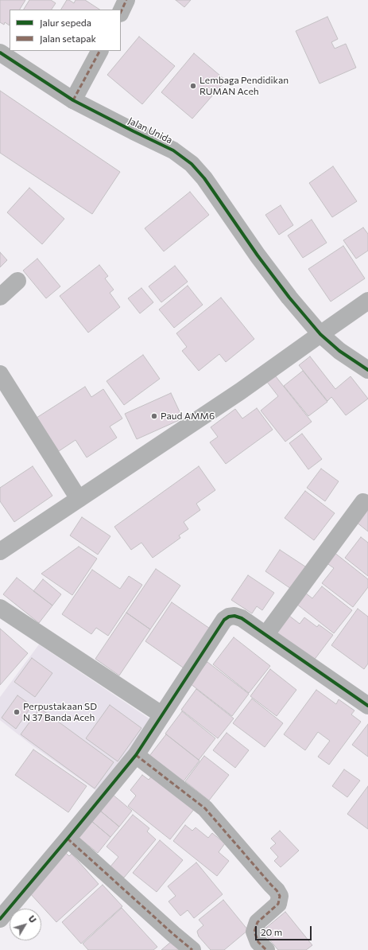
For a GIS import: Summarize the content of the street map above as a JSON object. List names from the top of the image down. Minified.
{"streets":{"street":["Jalan Unida"]},"places":["Lembaga Pendidikan RUMAN Aceh","Paud AMM6","Perpustakaan SD N 37 Banda Aceh"],"legend":["Jalur sepeda","Jalan setapak"],"scale_bar":"20 m","north":"top right"}
